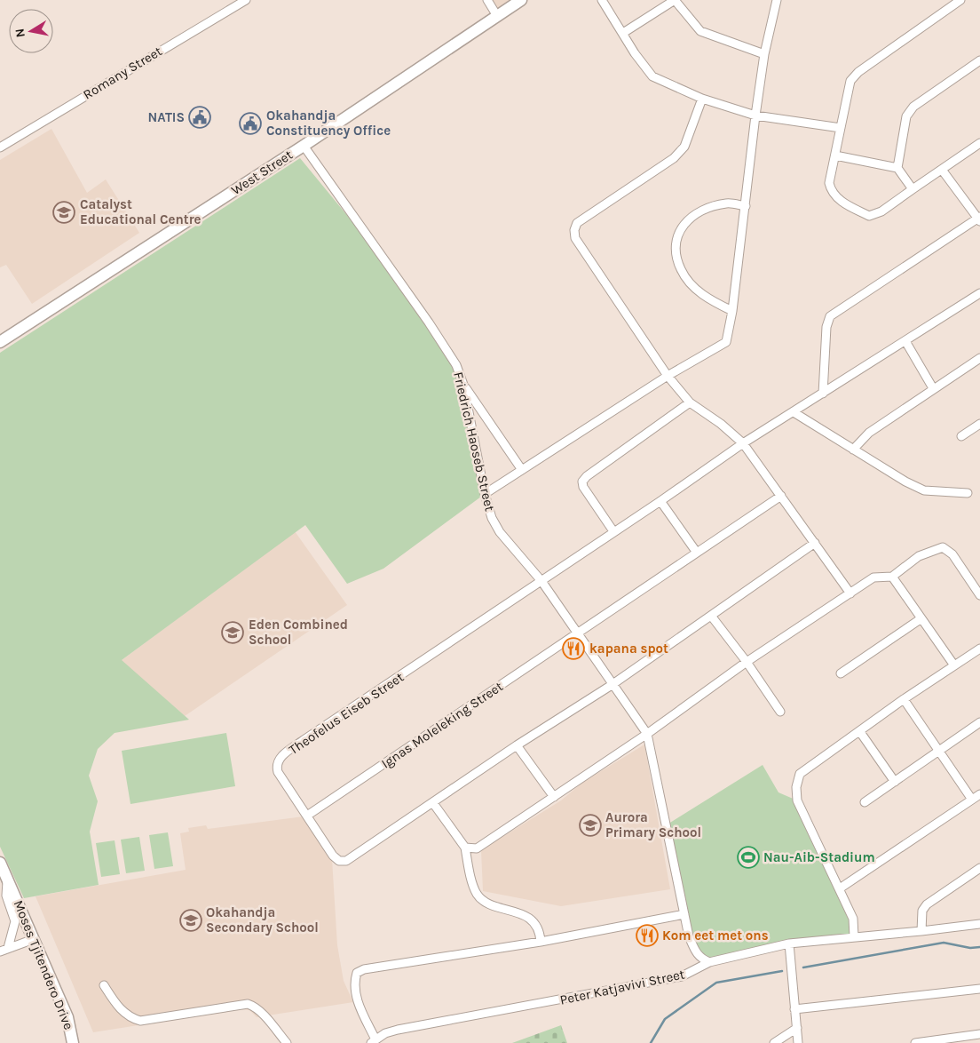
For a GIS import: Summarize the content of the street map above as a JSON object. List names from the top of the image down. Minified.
{"streets":{"street":["Romany Street","West Street","Friedrich Haoseb Street","Theofelus Eiseb Street","Ignas Moleleking Street","Moses Tjitendero Drive","Peter Katjavivi Street"]},"crossings":[["West Street","Friedrich Haoseb Street"],["Friedrich Haoseb Street","Theofelus Eiseb Street"],["Friedrich Haoseb Street","Ignas Moleleking Street"],["Friedrich Haoseb Street","Peter Katjavivi Street"],["Theofelus Eiseb Street","Ignas Moleleking Street"]],"places":{"public building":["NATIS","Okahandja Constituency Office"],"school or university":["Catalyst Educational Centre","Eden Combined School","Aurora Primary School","Okahandja Secondary School"],"restaurant":["kapana spot","Kom eet met ons"],"sports":["Nau-Aib-Stadium"]},"north":"left"}
